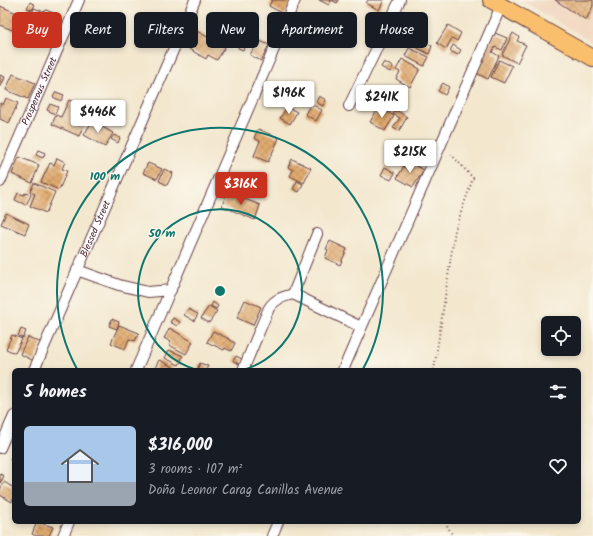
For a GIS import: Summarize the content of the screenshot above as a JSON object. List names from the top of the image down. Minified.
{"streets":{"street":["Prosperous Street","Blessed Street"]},"page":{"chip":["Buy","Rent","Filters","New","Apartment","House"],"price":["$196K","$241K","$446K","$215K","$316K"],"heading":"5 homes","list":[{"name":"$316,000","note":"3 rooms · 107 m² · Doña Leonor Carag Canillas Avenue"}]},"rings":["100 m","50 m"]}
